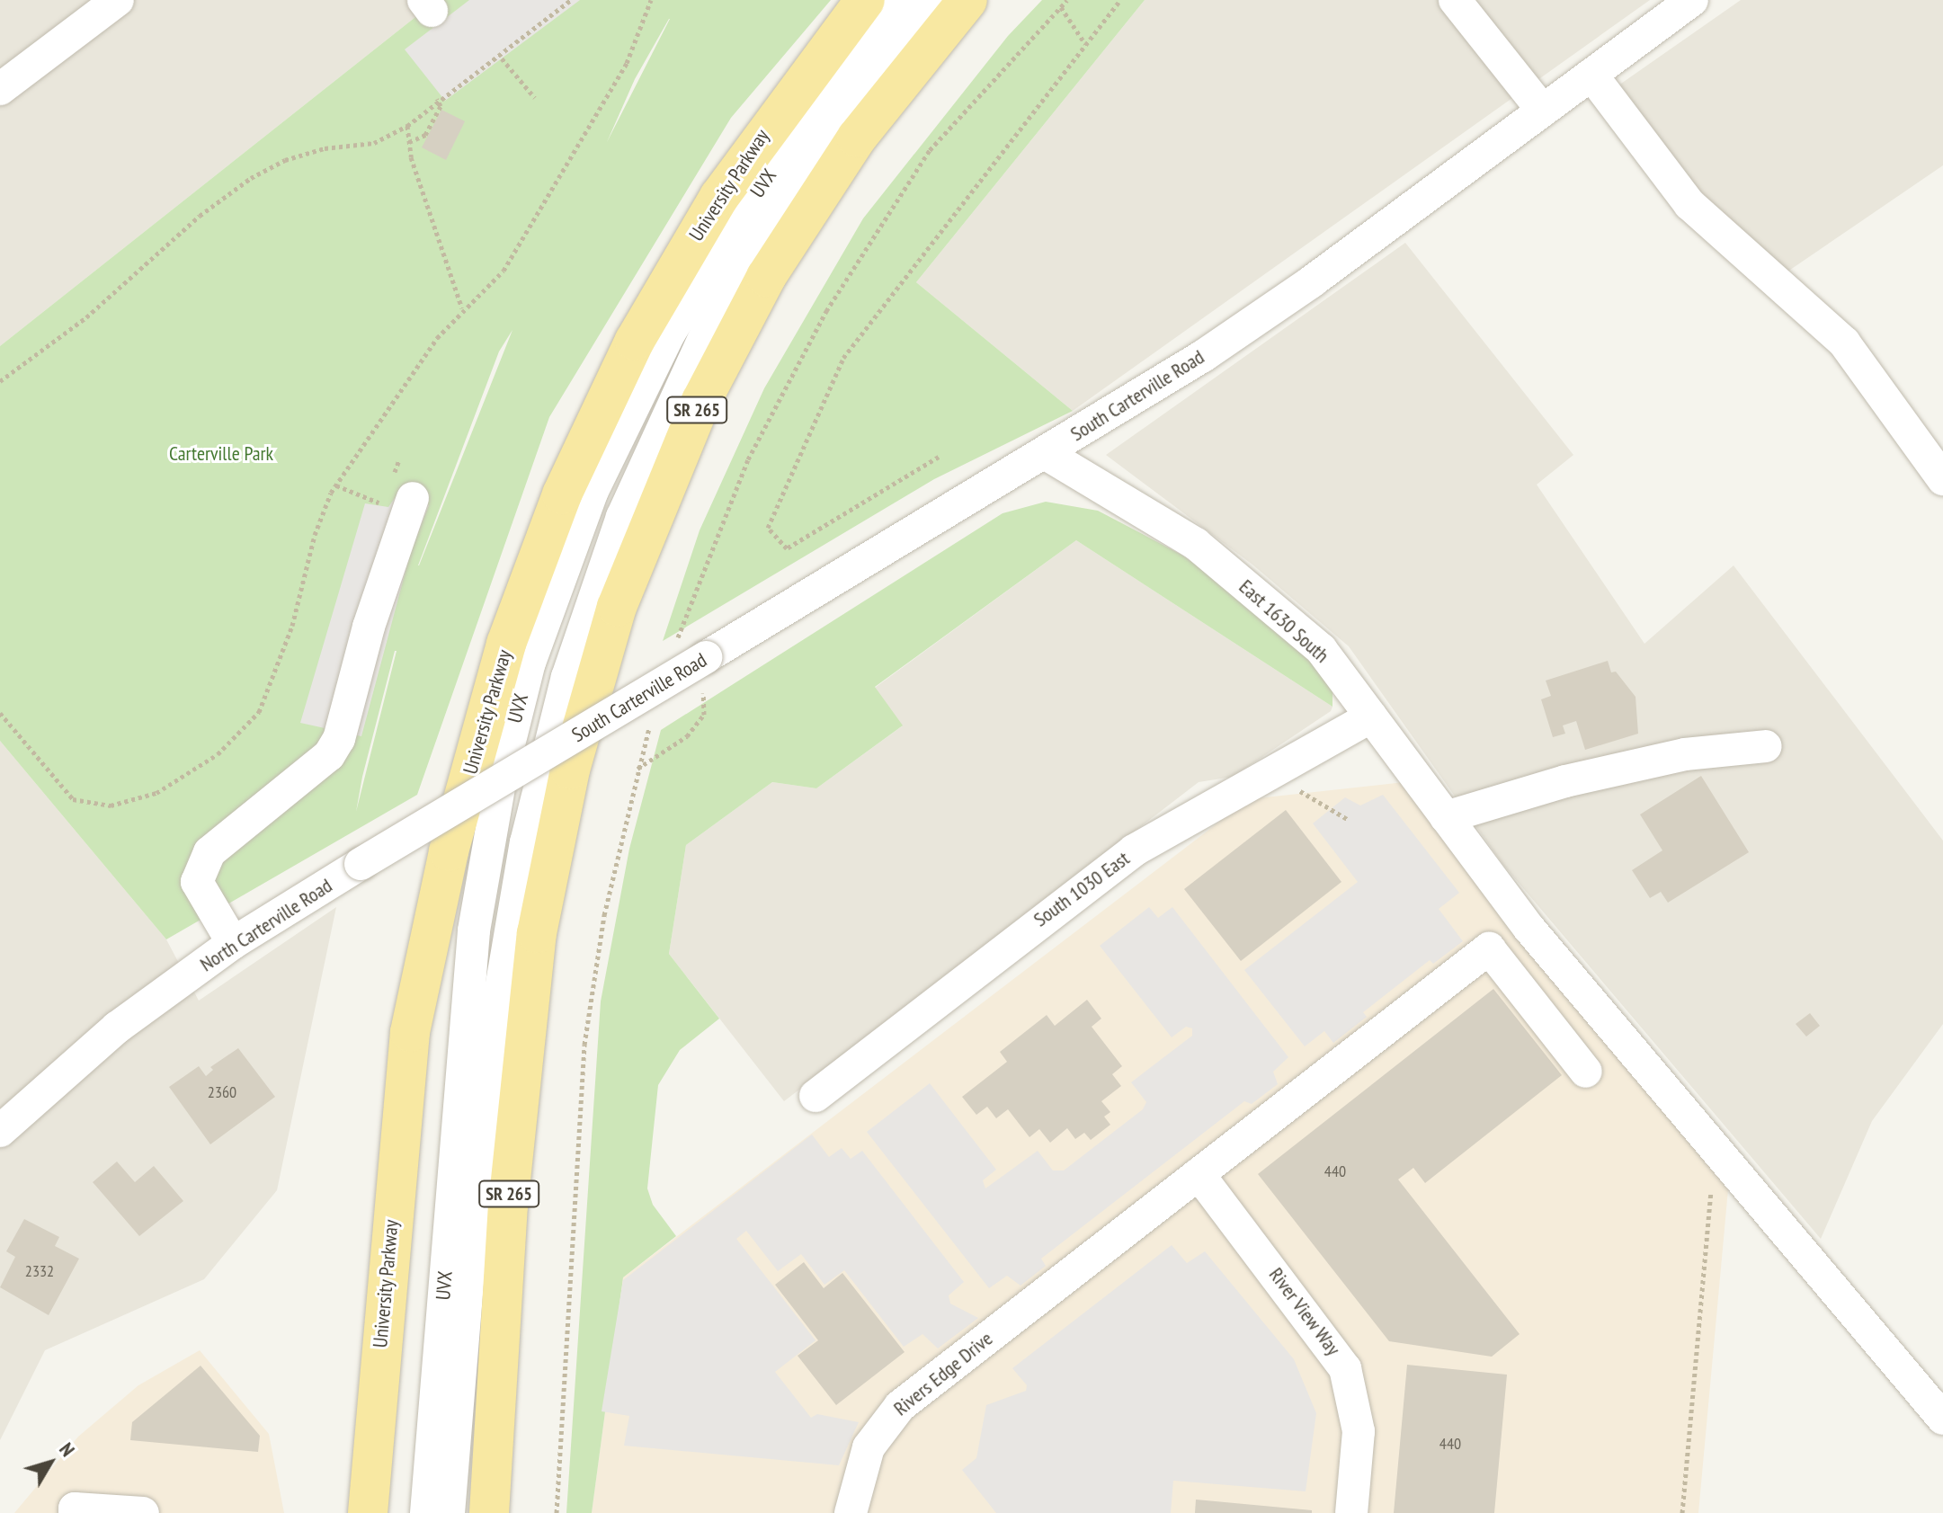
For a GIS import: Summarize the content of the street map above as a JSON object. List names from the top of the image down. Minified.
{"streets":{"main road":["University Parkway","SR 265"],"street":["UVX","South Carterville Road","East 1630 South","South 1030 East","North Carterville Road","River View Way","Rivers Edge Drive"]},"crossings":[["South Carterville Road","East 1630 South"],["South Carterville Road","North Carterville Road"],["East 1630 South","South 1030 East"],["River View Way","Rivers Edge Drive"]],"parks":["Carterville Park"],"house_numbers":["2360","440","2332","440"],"north":"top right"}
